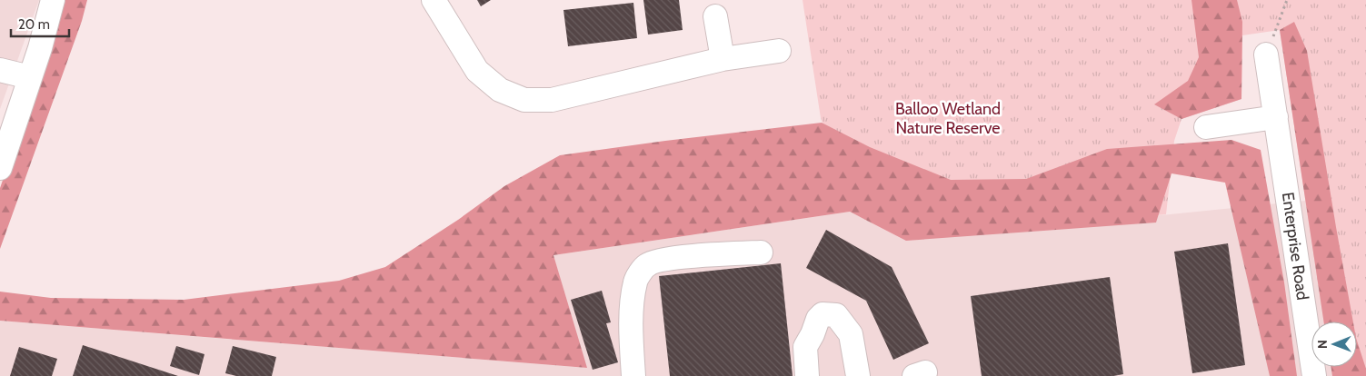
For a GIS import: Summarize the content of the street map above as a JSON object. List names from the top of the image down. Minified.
{"streets":{"street":["Enterprise Road"]},"parks":["Balloo Wetland Nature Reserve"],"scale_bar":"20 m","north":"left"}
